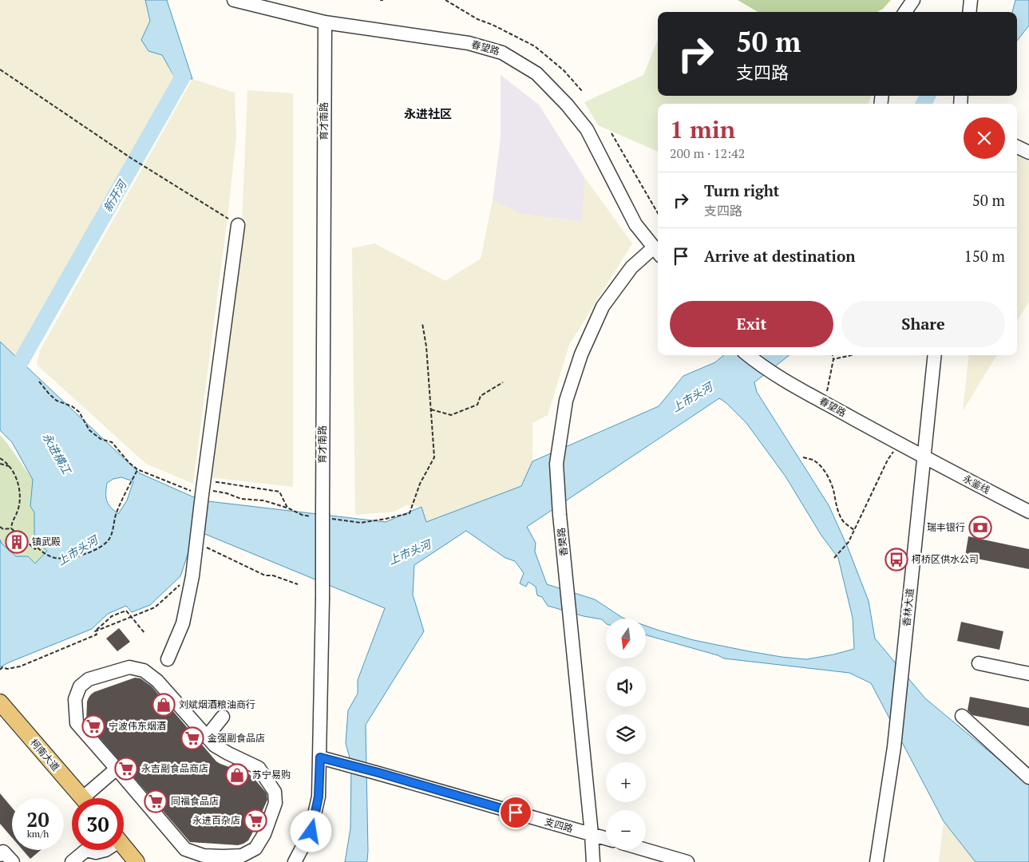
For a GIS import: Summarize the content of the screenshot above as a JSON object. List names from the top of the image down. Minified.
{"streets":{"main road":["柯南大道"],"street":["春望路","育才南路","永鉴线","香樊路","香林大道","支四路"]},"crossings":[["春望路","育才南路"],["春望路","永鉴线"],["春望路","香樊路"],["春望路","香林大道"],["育才南路","支四路"],["永鉴线","香林大道"],["香樊路","支四路"]],"districts":["永进社区"],"water":["新开河","上市头河","永进横江"],"places":{"bank":["瑞丰银行"],"building":["镇武殿"],"bus stop":["柯桥区供水公司"],"shop":["刘斌烟酒粮油商行","苏宁易购"],"supermarket":["宁波伟东烟酒","金强副食品店","永吉副食品商店","同福食品店","永进百杂店"]},"north":"bottom","page":{"turn":["50 m","支四路"],"heading":["1 min","200 m · 12:42"],"list":[{"name":"Turn right","note":"支四路","value":"50 m"},{"name":"Arrive at destination","value":"150 m"}],"buttons":["Exit","Share"],"map_buttons":["+","−"],"speed":"20 km/h","limit":"30"}}
